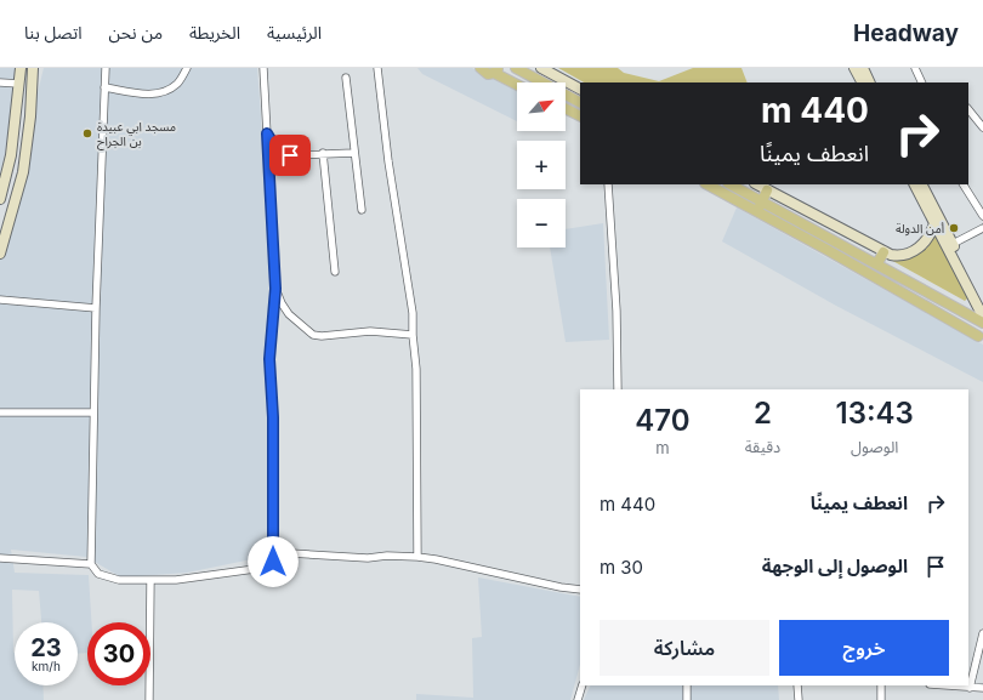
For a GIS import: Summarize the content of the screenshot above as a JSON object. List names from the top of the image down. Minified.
{"places":["مسجد ابي عبيدة بن الجراح","أمن الدولة"],"north":"top right","page":{"header":"Headway","nav":["الرئيسية","الخريطة","من نحن","اتصل بنا"],"map_buttons":["+","−"],"turn":["440 m","انعطف يمينًا"],"eta":["13:43","الوصول","2","دقيقة","470","m"],"list":[{"name":"انعطف يمينًا","value":"440 m"},{"name":"الوصول إلى الوجهة","value":"30 m"}],"buttons":["خروج","مشاركة"],"speed":"23 km/h","limit":"30"}}
